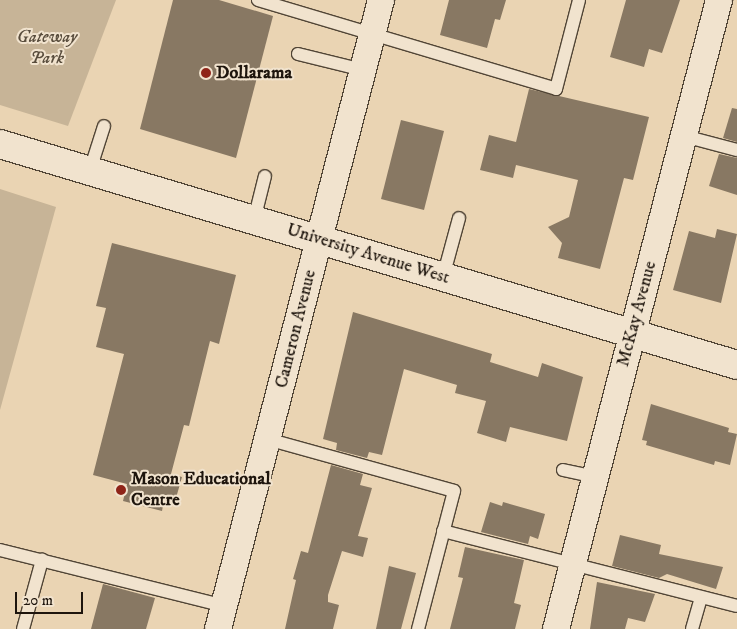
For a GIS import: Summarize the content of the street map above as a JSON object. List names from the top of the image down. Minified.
{"streets":{"main road":["University Avenue West"],"street":["McKay Avenue","Cameron Avenue"]},"crossings":[["University Avenue West","McKay Avenue"],["University Avenue West","Cameron Avenue"]],"parks":["Gateway Park"],"places":["Dollarama","Mason Educational Centre"],"scale_bar":"20 m"}
